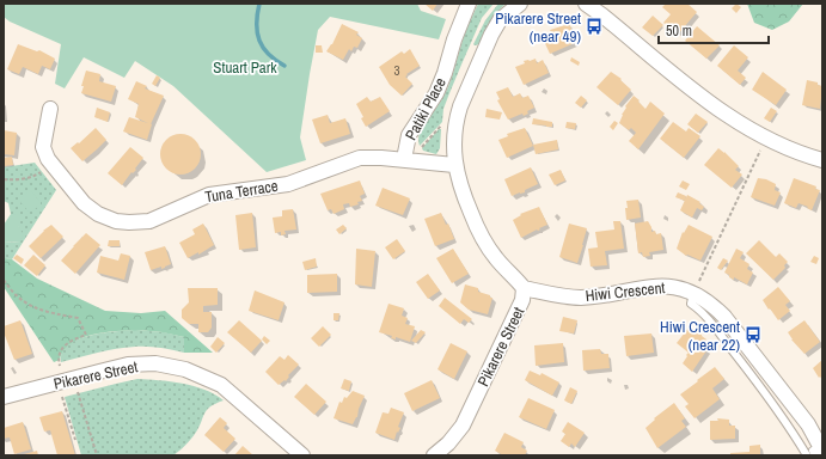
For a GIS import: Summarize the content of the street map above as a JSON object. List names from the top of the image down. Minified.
{"streets":{"street":["Patiki Place","Tuna Terrace","Hiwi Crescent","Pikarere Street"]},"crossings":[["Patiki Place","Tuna Terrace"],["Tuna Terrace","Pikarere Street"],["Hiwi Crescent","Pikarere Street"]],"parks":["Stuart Park"],"places":{"bus stop":["Pikarere Street (near 49)","Hiwi Crescent (near 22)"]},"house_numbers":["3"],"scale_bar":"50 m"}
